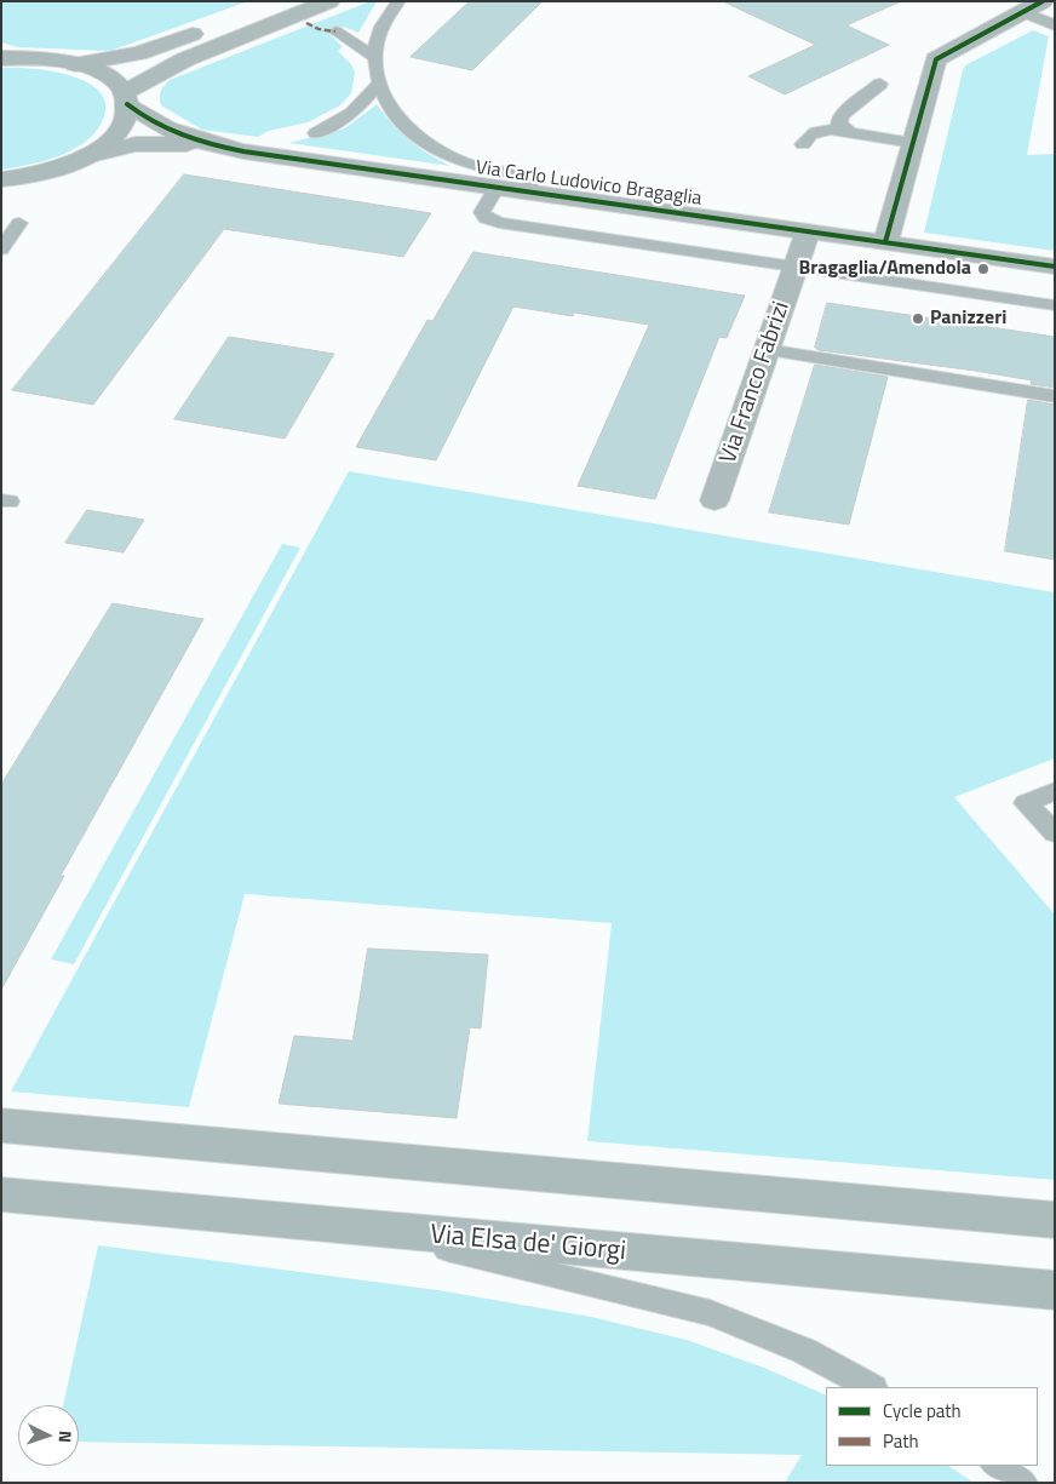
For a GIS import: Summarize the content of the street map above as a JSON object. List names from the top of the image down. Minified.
{"streets":{"main road":["Via Elsa de' Giorgi"],"street":["Via Carlo Ludovico Bragaglia","Via Franco Fabrizi"]},"crossings":[["Via Carlo Ludovico Bragaglia","Via Franco Fabrizi"]],"places":["Bragaglia/Amendola","Panizzeri"],"legend":["Cycle path","Path"],"north":"right"}
